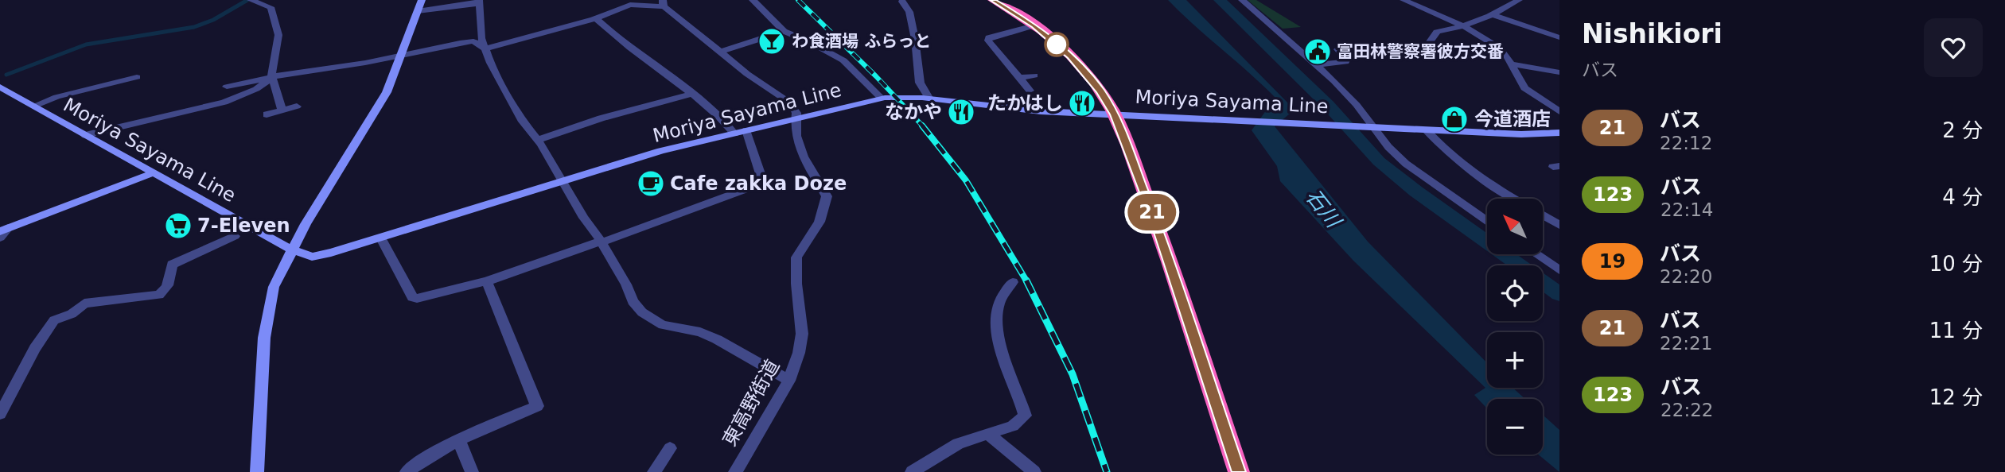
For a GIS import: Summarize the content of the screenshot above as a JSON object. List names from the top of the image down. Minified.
{"streets":{"main road":["Moriya Sayama Line"],"street":["東高野街道"]},"crossings":[["Moriya Sayama Line","東高野街道"]],"water":["石川"],"places":{"bar":["わ食酒場 ふらっと"],"public building":["富田林警察署彼方交番"],"restaurant":["たかはし","なかや"],"shop":["今道酒店"],"cafe":["Cafe zakka Doze"],"supermarket":["7-Eleven"]},"lines":["bus line 21"],"north":"top left","page":{"on_map":"21","heading":["Nishikiori","バス"],"list":[{"mark":"21","name":"バス","note":"22:12","value":"2 分"},{"mark":"123","name":"バス","note":"22:14","value":"4 分"},{"mark":"19","name":"バス","note":"22:20","value":"10 分"},{"mark":"21","name":"バス","note":"22:21","value":"11 分"},{"mark":"123","name":"バス","note":"22:22","value":"12 分"}],"map_buttons":["+","−"]}}
